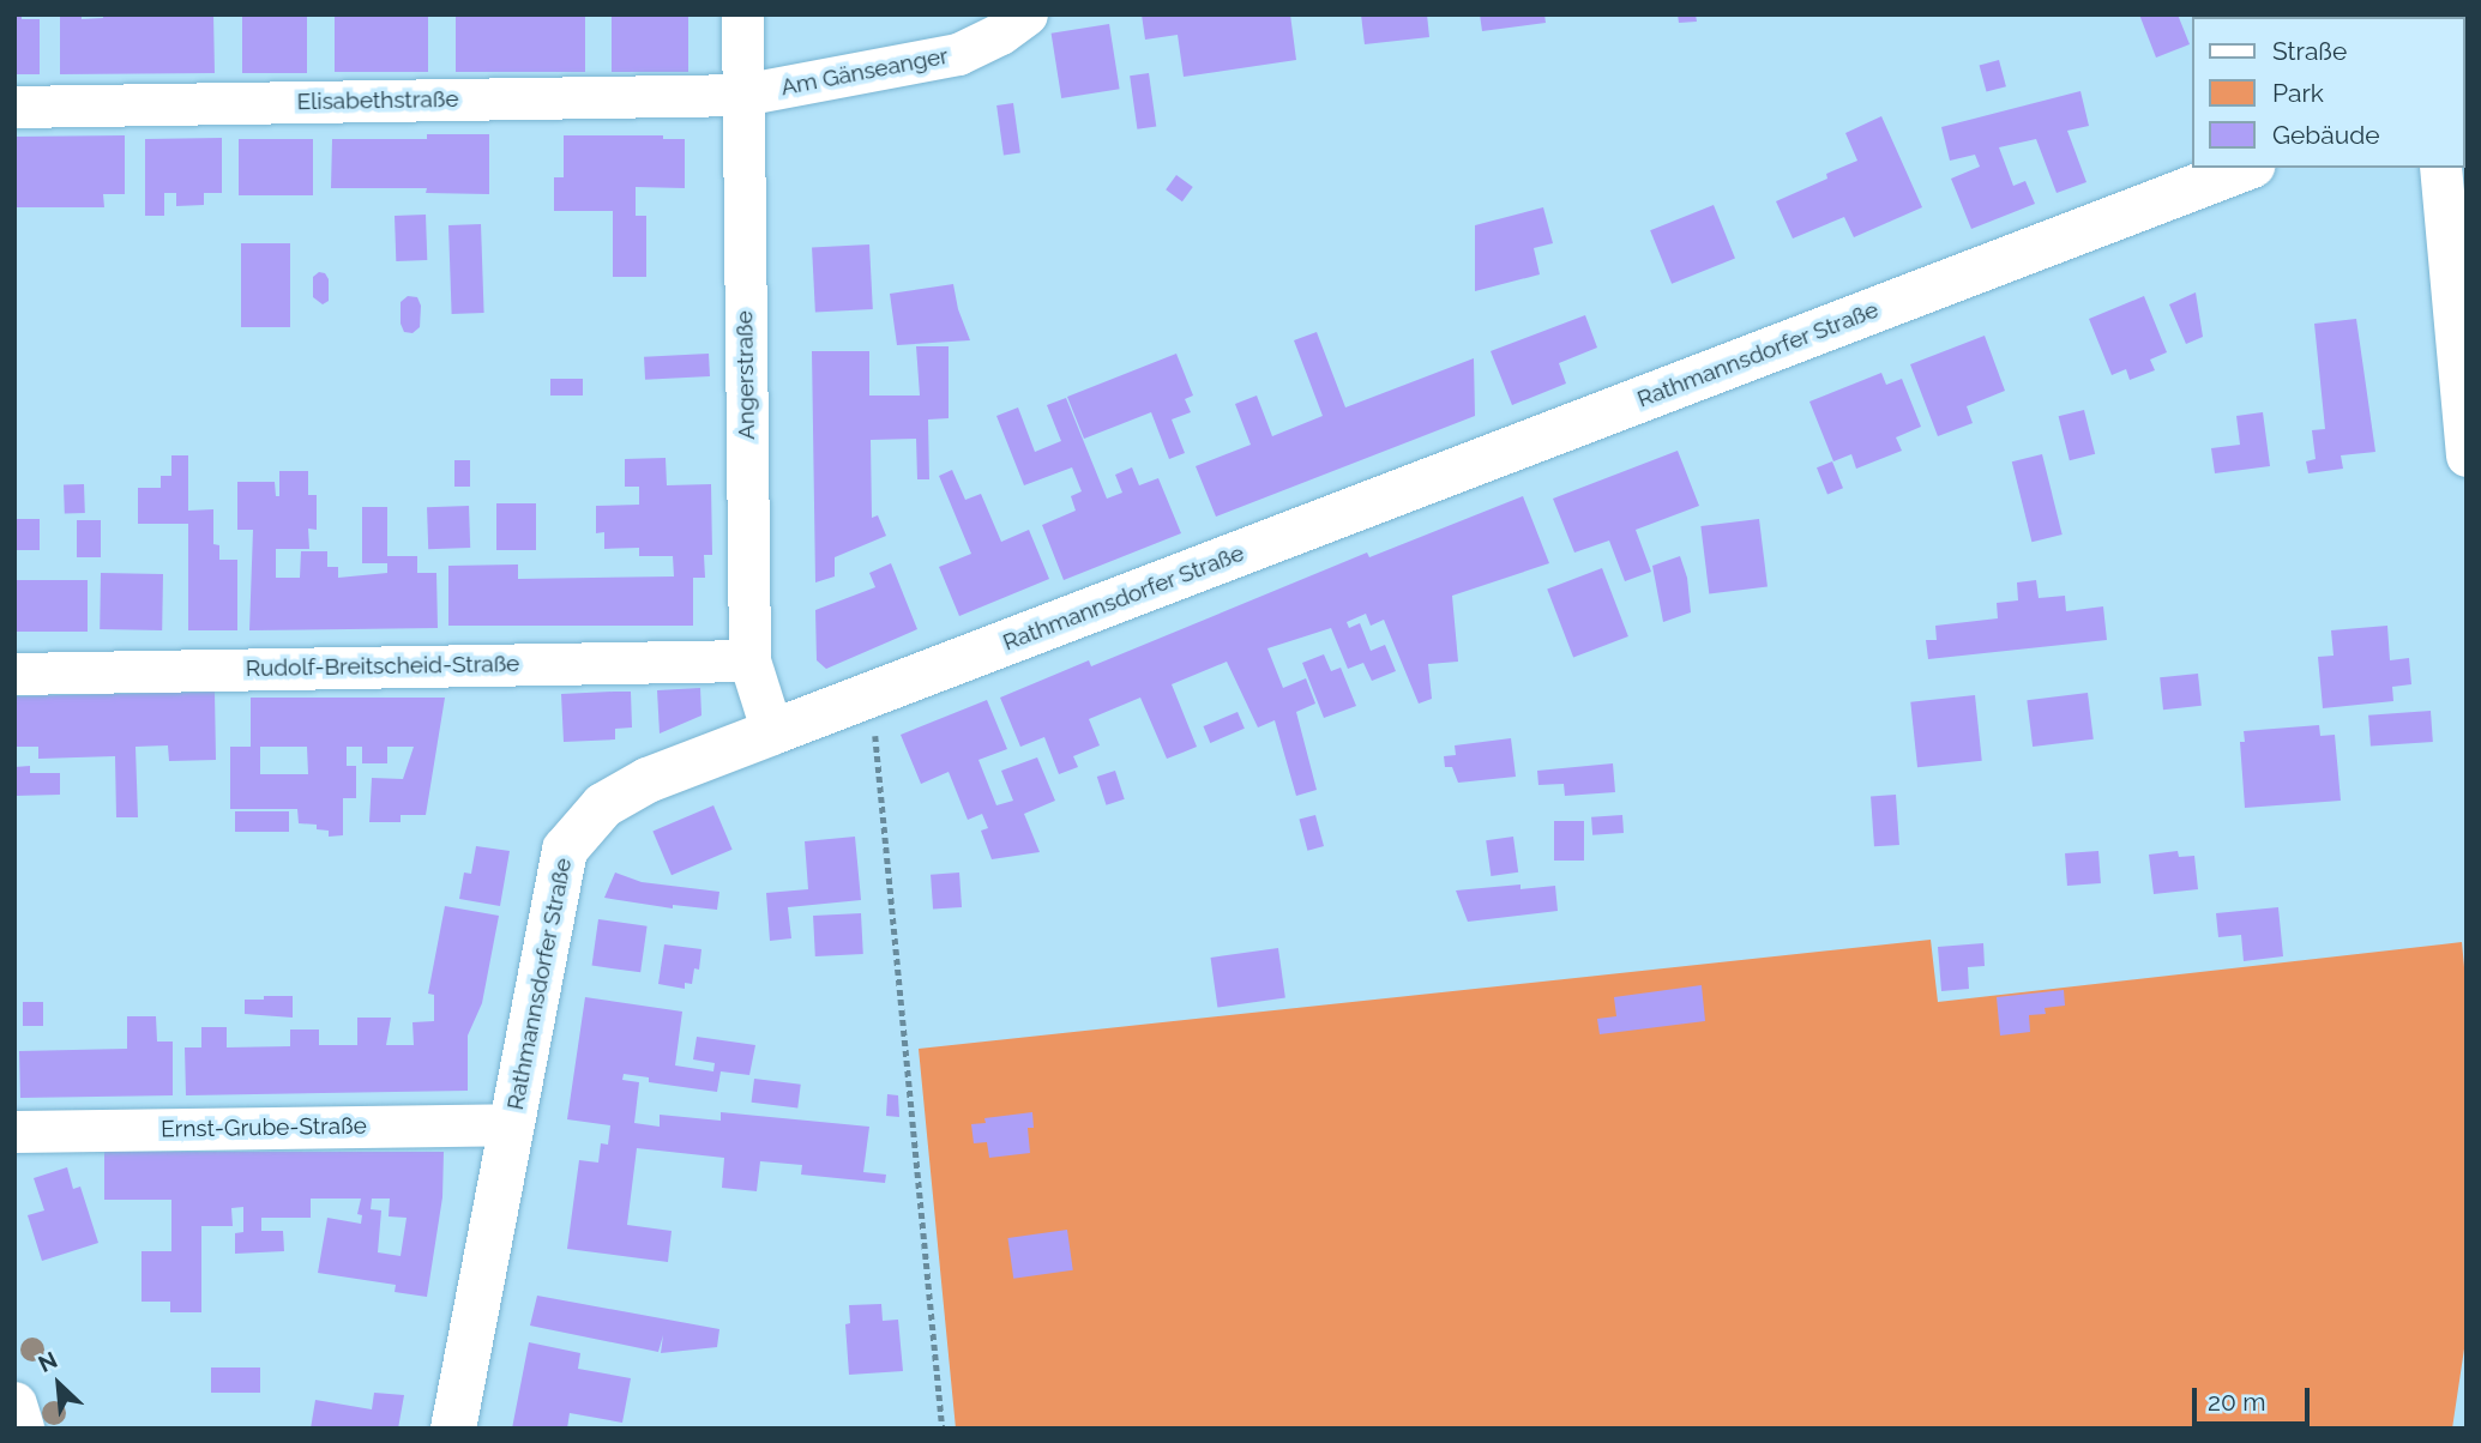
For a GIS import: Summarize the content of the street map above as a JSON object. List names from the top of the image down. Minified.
{"streets":{"street":["Am Gänseanger","Elisabethstraße","Rathmannsdorfer Straße","Angerstraße","Rudolf-Breitscheid-Straße","Ernst-Grube-Straße"]},"crossings":[["Am Gänseanger","Elisabethstraße"],["Am Gänseanger","Angerstraße"],["Elisabethstraße","Angerstraße"],["Rathmannsdorfer Straße","Angerstraße"],["Rathmannsdorfer Straße","Ernst-Grube-Straße"],["Angerstraße","Rudolf-Breitscheid-Straße"]],"legend":["Straße","Park","Gebäude"],"scale_bar":"20 m","north":"top left"}
